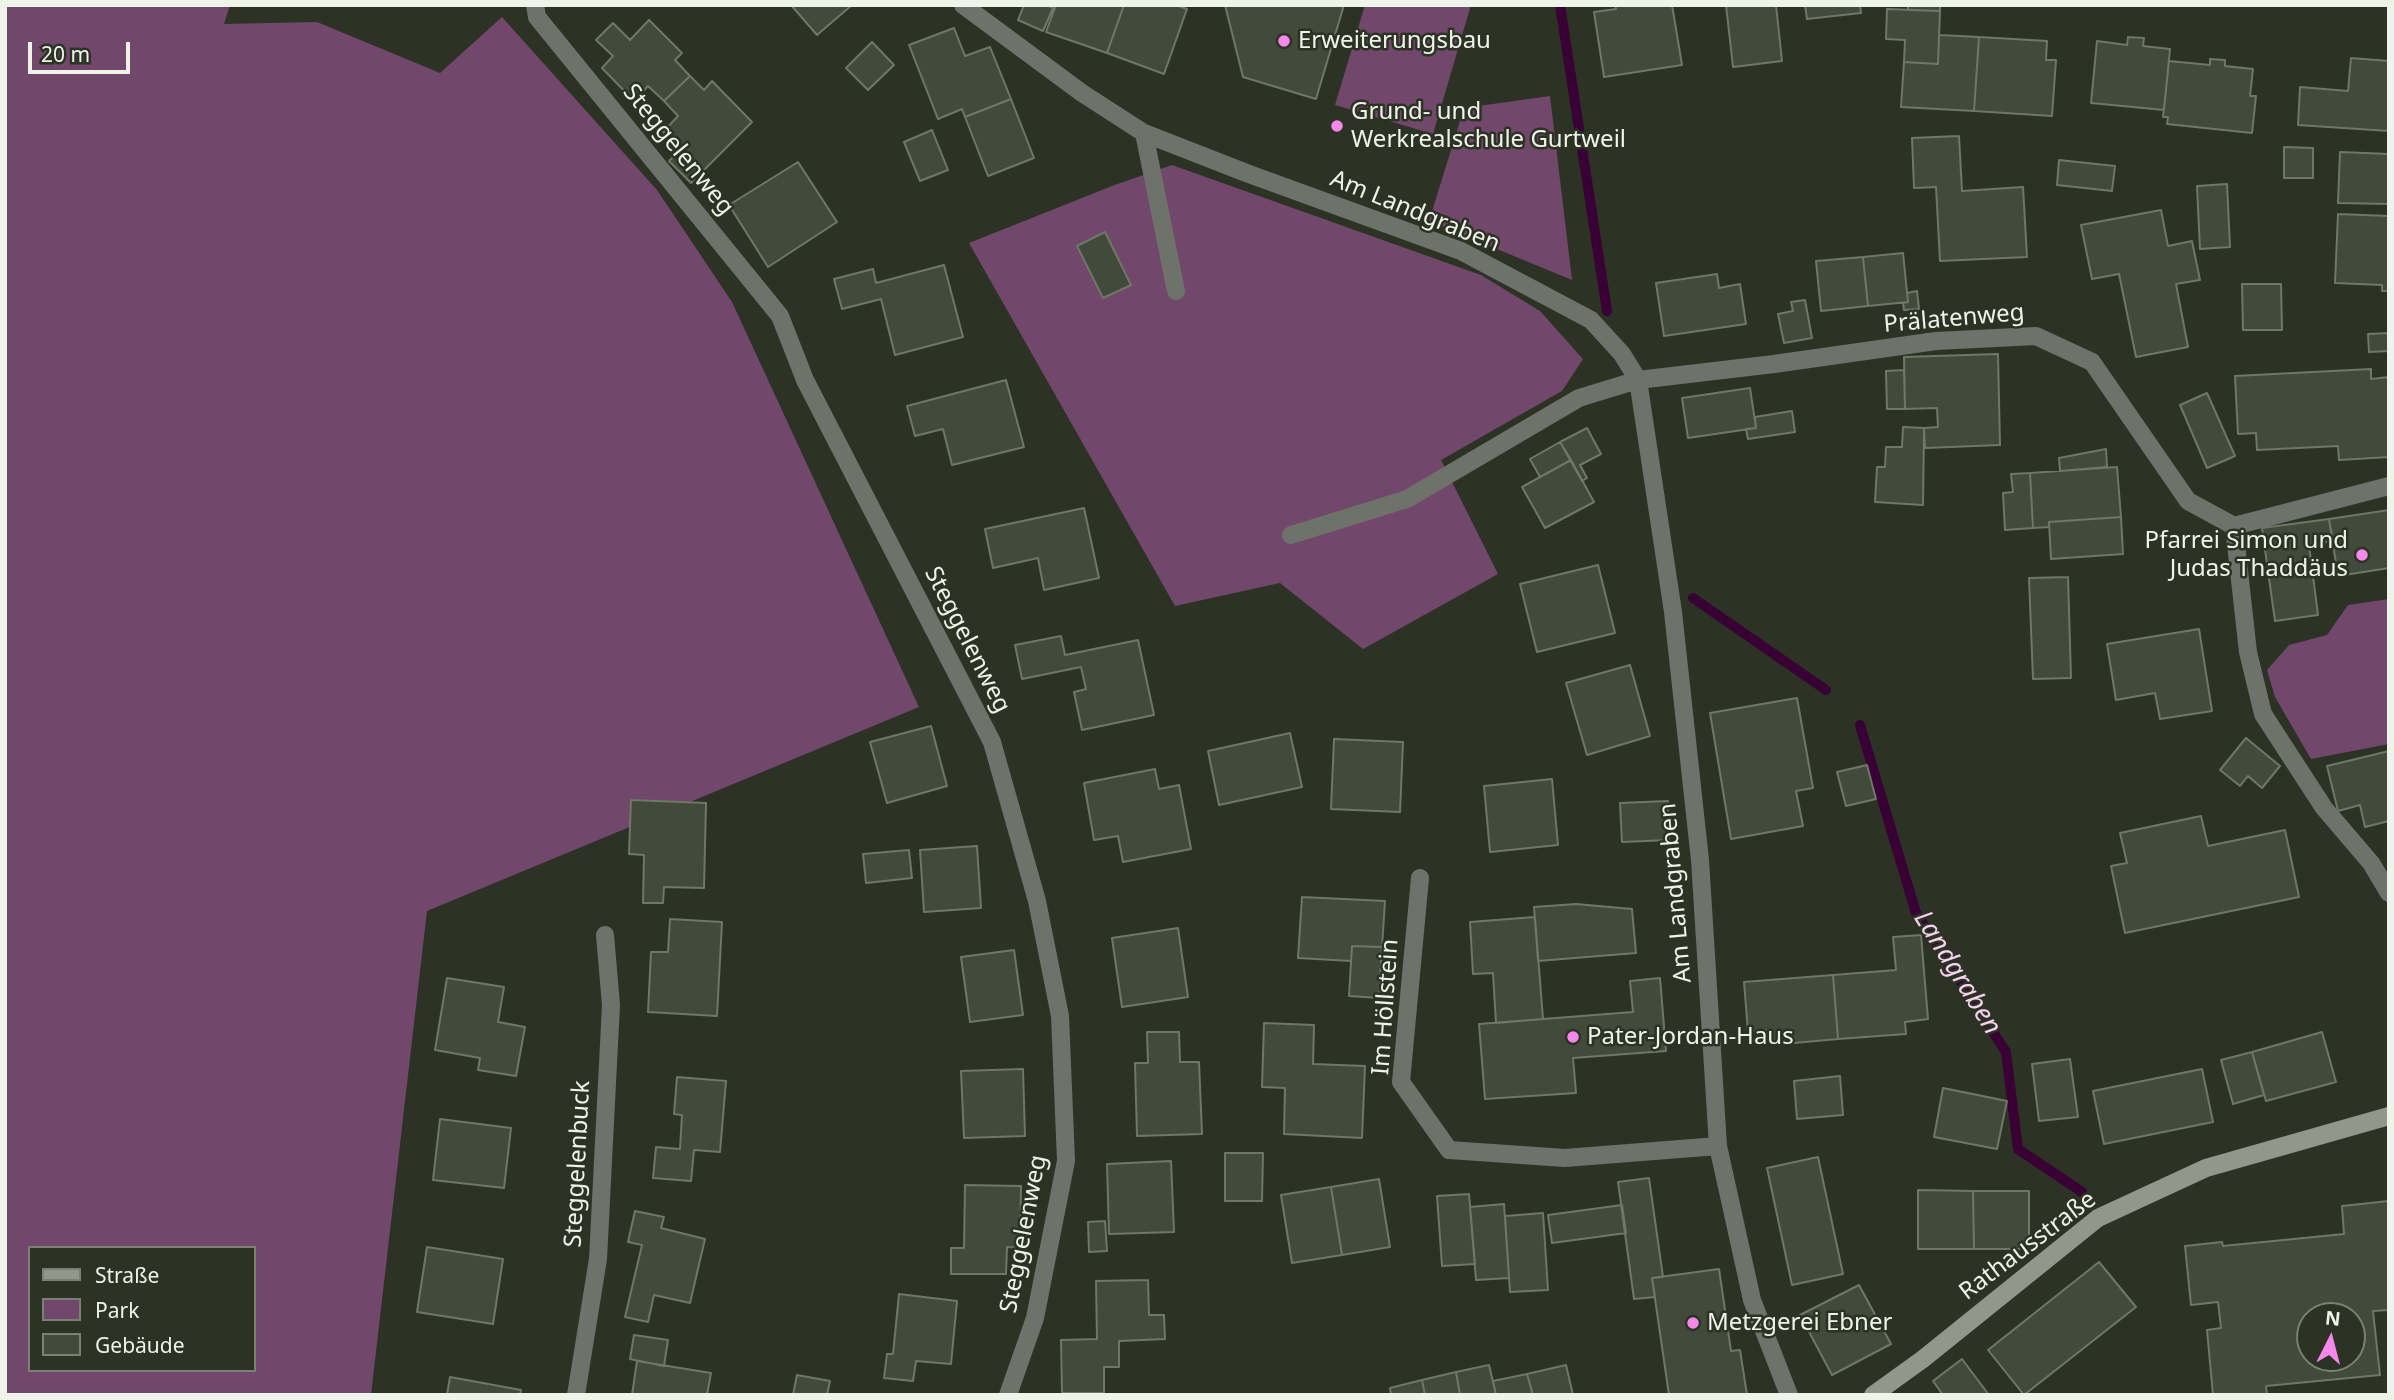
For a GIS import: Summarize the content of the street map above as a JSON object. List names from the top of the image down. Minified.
{"streets":{"main road":["Rathausstraße"],"street":["Steggelenweg","Am Landgraben","Prälatenweg","Im Höllstein","Steggelenbuck"]},"crossings":[["Am Landgraben","Prälatenweg"],["Am Landgraben","Im Höllstein"]],"water":["Landgraben"],"places":["Erweiterungsbau","Grund- und Werkrealschule Gurtweil","Pfarrei Simon und Judas Thaddäus","Pater-Jordan-Haus","Metzgerei Ebner"],"legend":["Straße","Park","Gebäude"],"scale_bar":"20 m","north":"top"}
